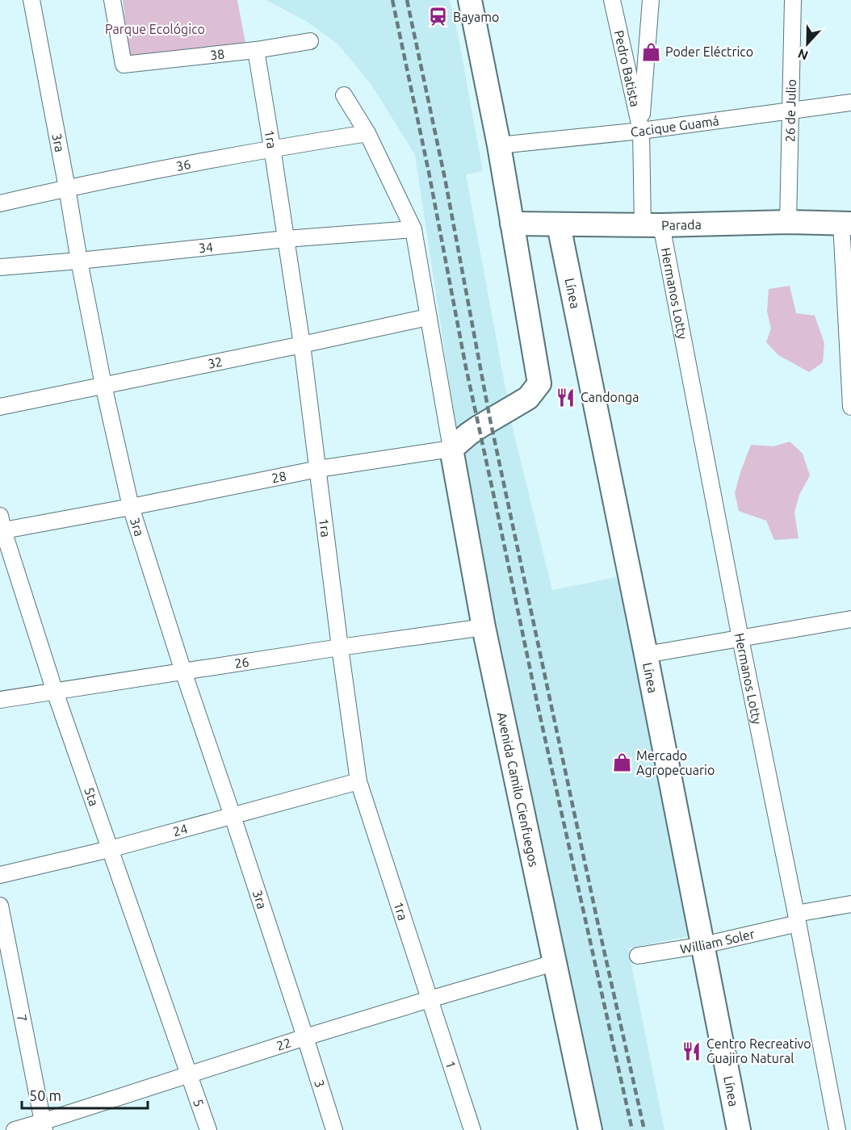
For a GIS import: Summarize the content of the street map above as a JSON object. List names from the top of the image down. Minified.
{"streets":{"street":["38","Pedro Batista","26 de Julio","Cacique Guamá","1ra","3ra","36","Parada","34","Línea","Hermanos Lotty","32","28","26","Avenida Camilo Cienfuegos","5ta","24","William Soler","7","22","1","3","5"]},"crossings":[["38","1ra"],["Pedro Batista","Cacique Guamá"],["Pedro Batista","Parada"],["Pedro Batista","Hermanos Lotty"],["26 de Julio","Cacique Guamá"],["26 de Julio","Parada"],["1ra","36"],["1ra","34"],["1ra","32"],["1ra","28"],["1ra","26"],["1ra","24"],["1ra","22"],["1ra","1"],["3ra","36"],["3ra","34"],["3ra","32"],["3ra","28"],["3ra","26"],["3ra","24"],["3ra","22"],["3ra","3"],["Parada","Línea"],["Parada","Hermanos Lotty"],["Línea","William Soler"],["Hermanos Lotty","William Soler"],["28","Avenida Camilo Cienfuegos"],["28","5ta"],["26","Avenida Camilo Cienfuegos"],["26","5ta"],["Avenida Camilo Cienfuegos","22"],["5ta","24"],["5ta","22"],["5ta","5"],["7","22"],["22","1"],["22","3"],["22","5"]],"parks":["Parque Ecológico"],"places":{"station":["Bayamo"],"shop":["Poder Eléctrico","Mercado Agropecuario"],"restaurant":["Candonga","Centro Recreativo Guajiro Natural"]},"scale_bar":"50 m","north":"bottom"}
